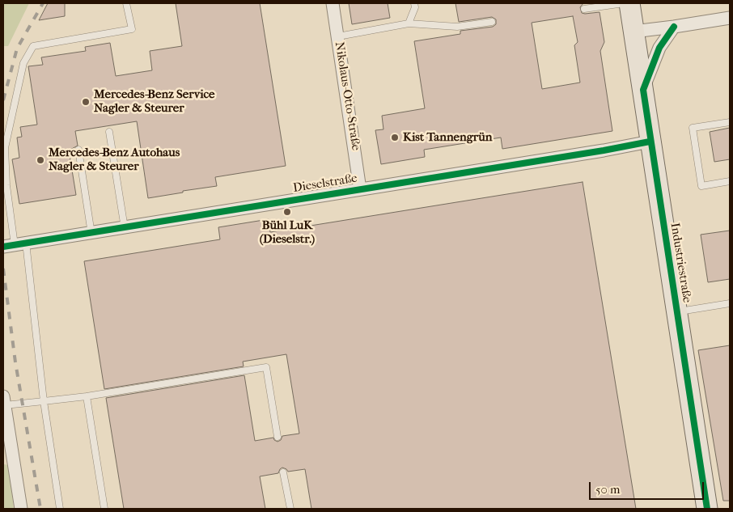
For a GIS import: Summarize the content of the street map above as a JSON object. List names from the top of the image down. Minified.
{"streets":{"main road":["Industriestraße"],"street":["Nikolaus-Otto-Straße","Dieselstraße"]},"crossings":[["Nikolaus-Otto-Straße","Dieselstraße"],["Dieselstraße","Industriestraße"]],"places":["Mercedes-Benz Service Nagler & Steurer","Kist Tannengrün","Mercedes-Benz Autohaus Nagler & Steurer","Bühl LuK (Dieselstr.)"],"scale_bar":"50 m"}
